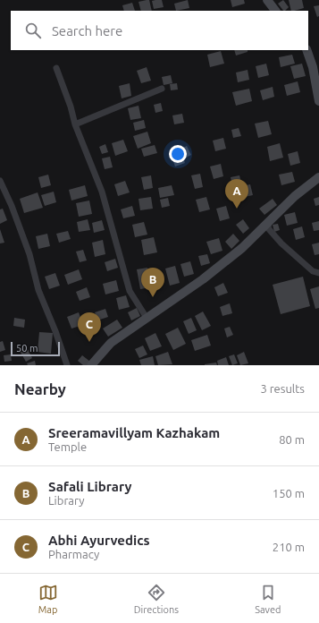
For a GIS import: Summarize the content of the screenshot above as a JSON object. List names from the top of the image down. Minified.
{"scale_bar":"50 m","page":{"search":"Search here","pins":["A","B","C"],"scale":"50 m","heading":["Nearby","3 results"],"list":[{"mark":"A","name":"Sreeramavillyam Kazhakam","note":"Temple","value":"80 m"},{"mark":"B","name":"Safali Library","note":"Library","value":"150 m"},{"mark":"C","name":"Abhi Ayurvedics","note":"Pharmacy","value":"210 m"}],"nav":["Map","Directions","Saved"]}}
